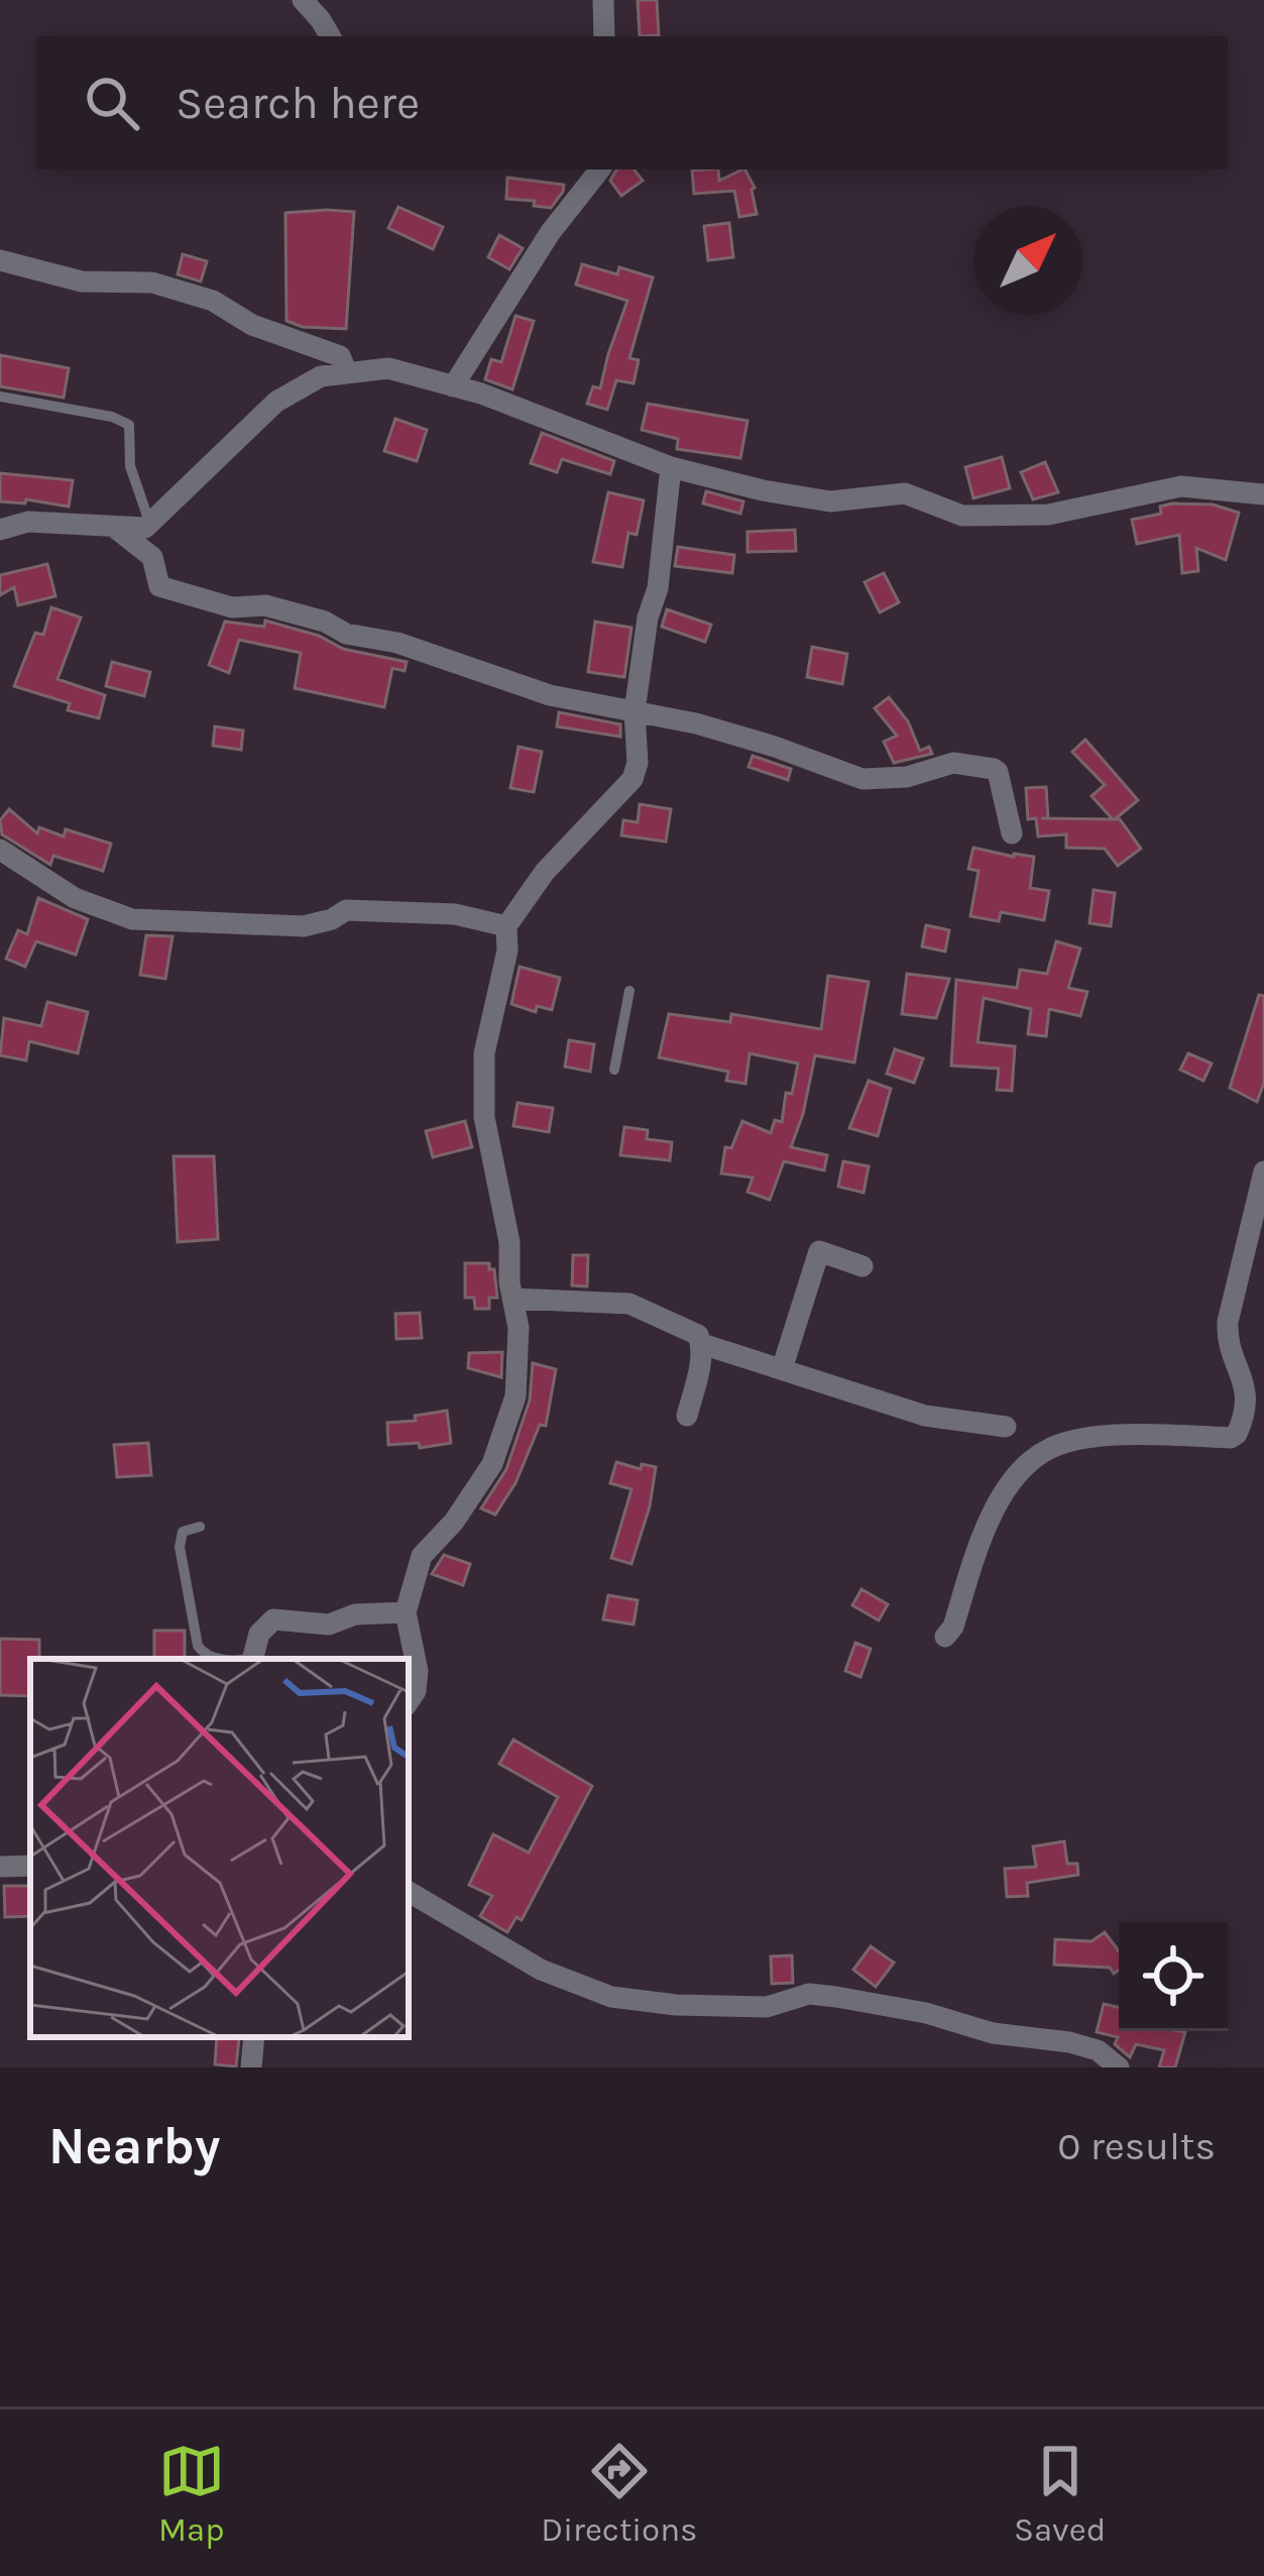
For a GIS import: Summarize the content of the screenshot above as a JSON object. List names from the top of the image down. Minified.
{"north":"top right","page":{"search":"Search here","heading":["Nearby","0 results"],"nav":["Map","Directions","Saved"]}}
